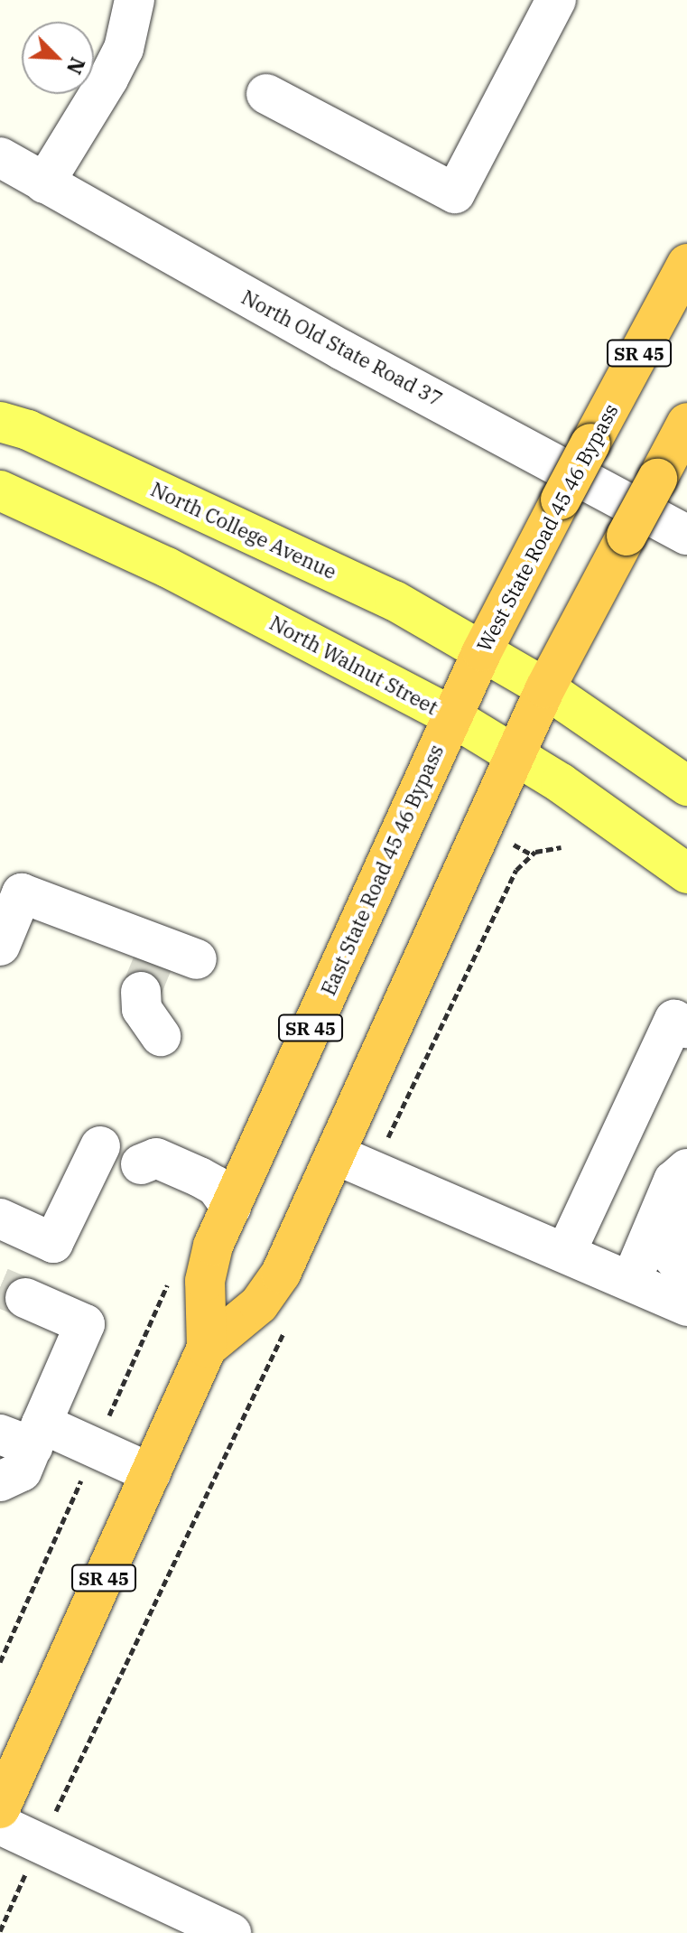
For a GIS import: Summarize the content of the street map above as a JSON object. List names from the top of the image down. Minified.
{"streets":{"highway":["SR 45","West State Road 45 46 Bypass","East State Road 45 46 Bypass"],"main road":["North College Avenue","North Walnut Street"],"street":["North Old State Road 37"]},"crossings":[["SR 45","North Walnut Street"],["SR 45","East State Road 45 46 Bypass"],["West State Road 45 46 Bypass","North College Avenue"],["West State Road 45 46 Bypass","North Walnut Street"],["West State Road 45 46 Bypass","East State Road 45 46 Bypass"],["North Walnut Street","East State Road 45 46 Bypass"]],"north":"bottom right"}
